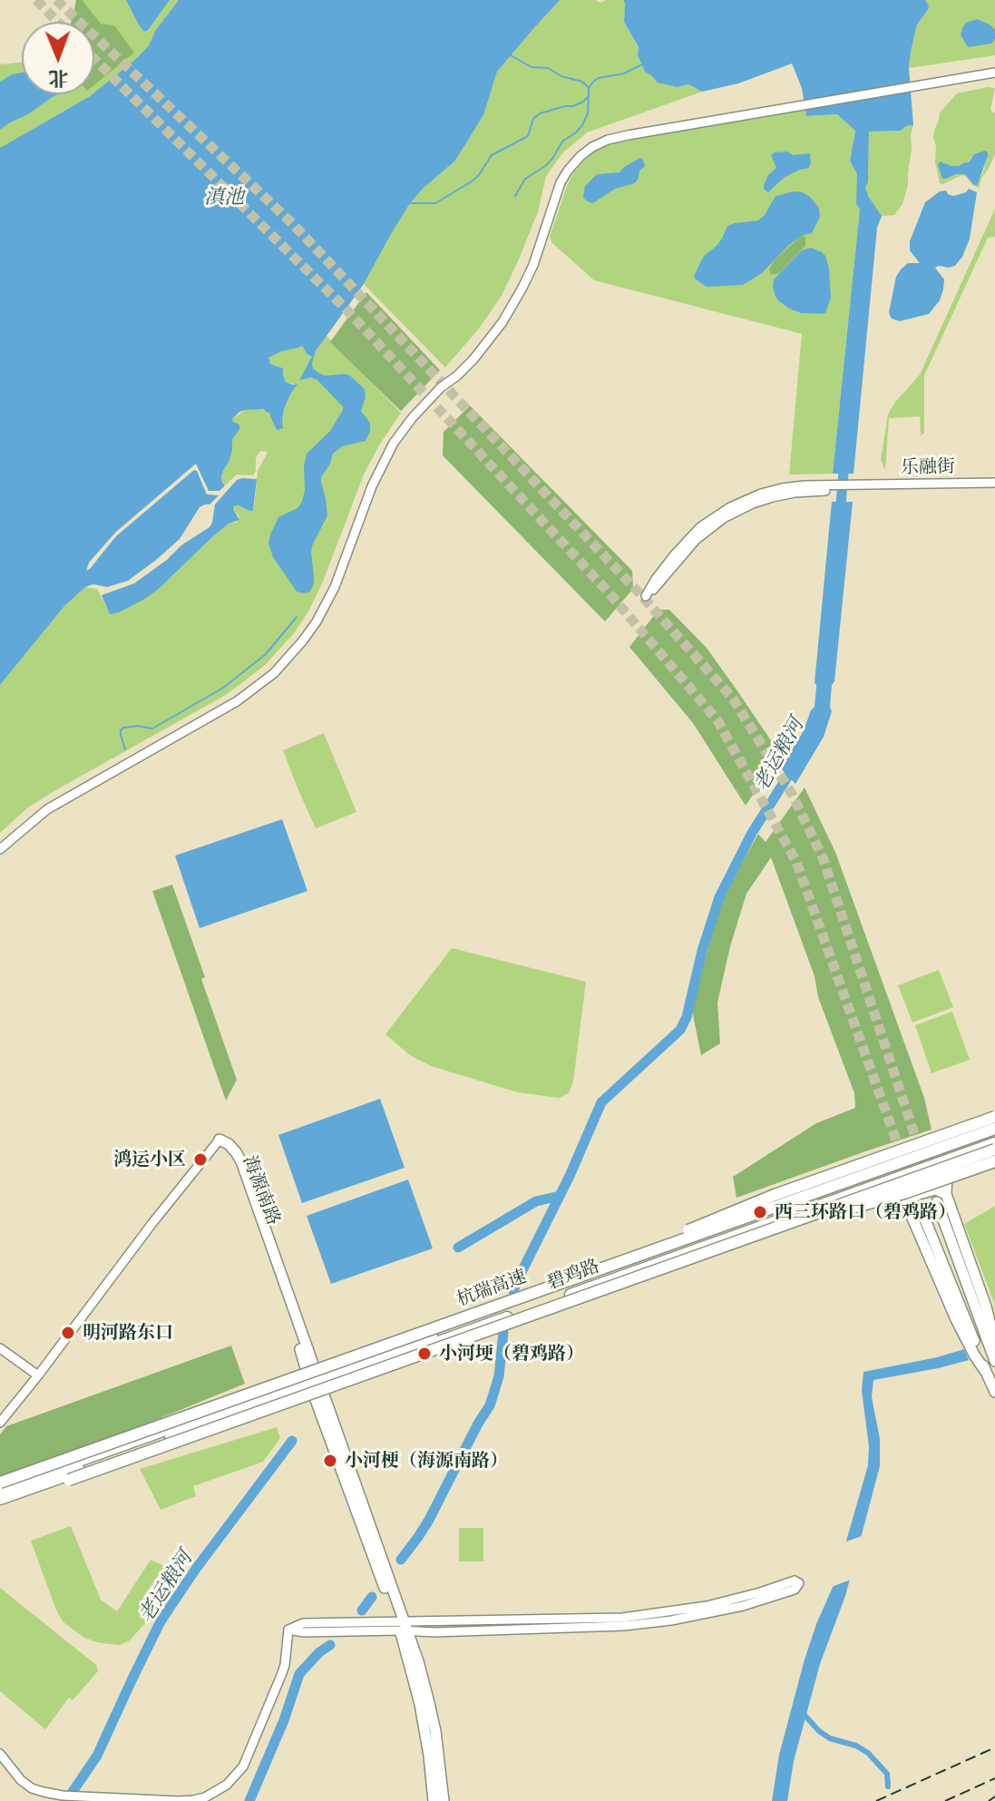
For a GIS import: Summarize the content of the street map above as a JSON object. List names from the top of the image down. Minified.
{"streets":{"highway":["碧鸡路","杭瑞高速"],"main road":["海源南路"],"street":["乐融街"]},"crossings":[["海源南路","碧鸡路"],["碧鸡路","杭瑞高速"]],"water":["滇池","老运粮河"],"places":["鸿运小区","西三环路口（碧鸡路）","明河路东口","小河埂（碧鸡路）","小河梗（海源南路）"],"north":"bottom"}
